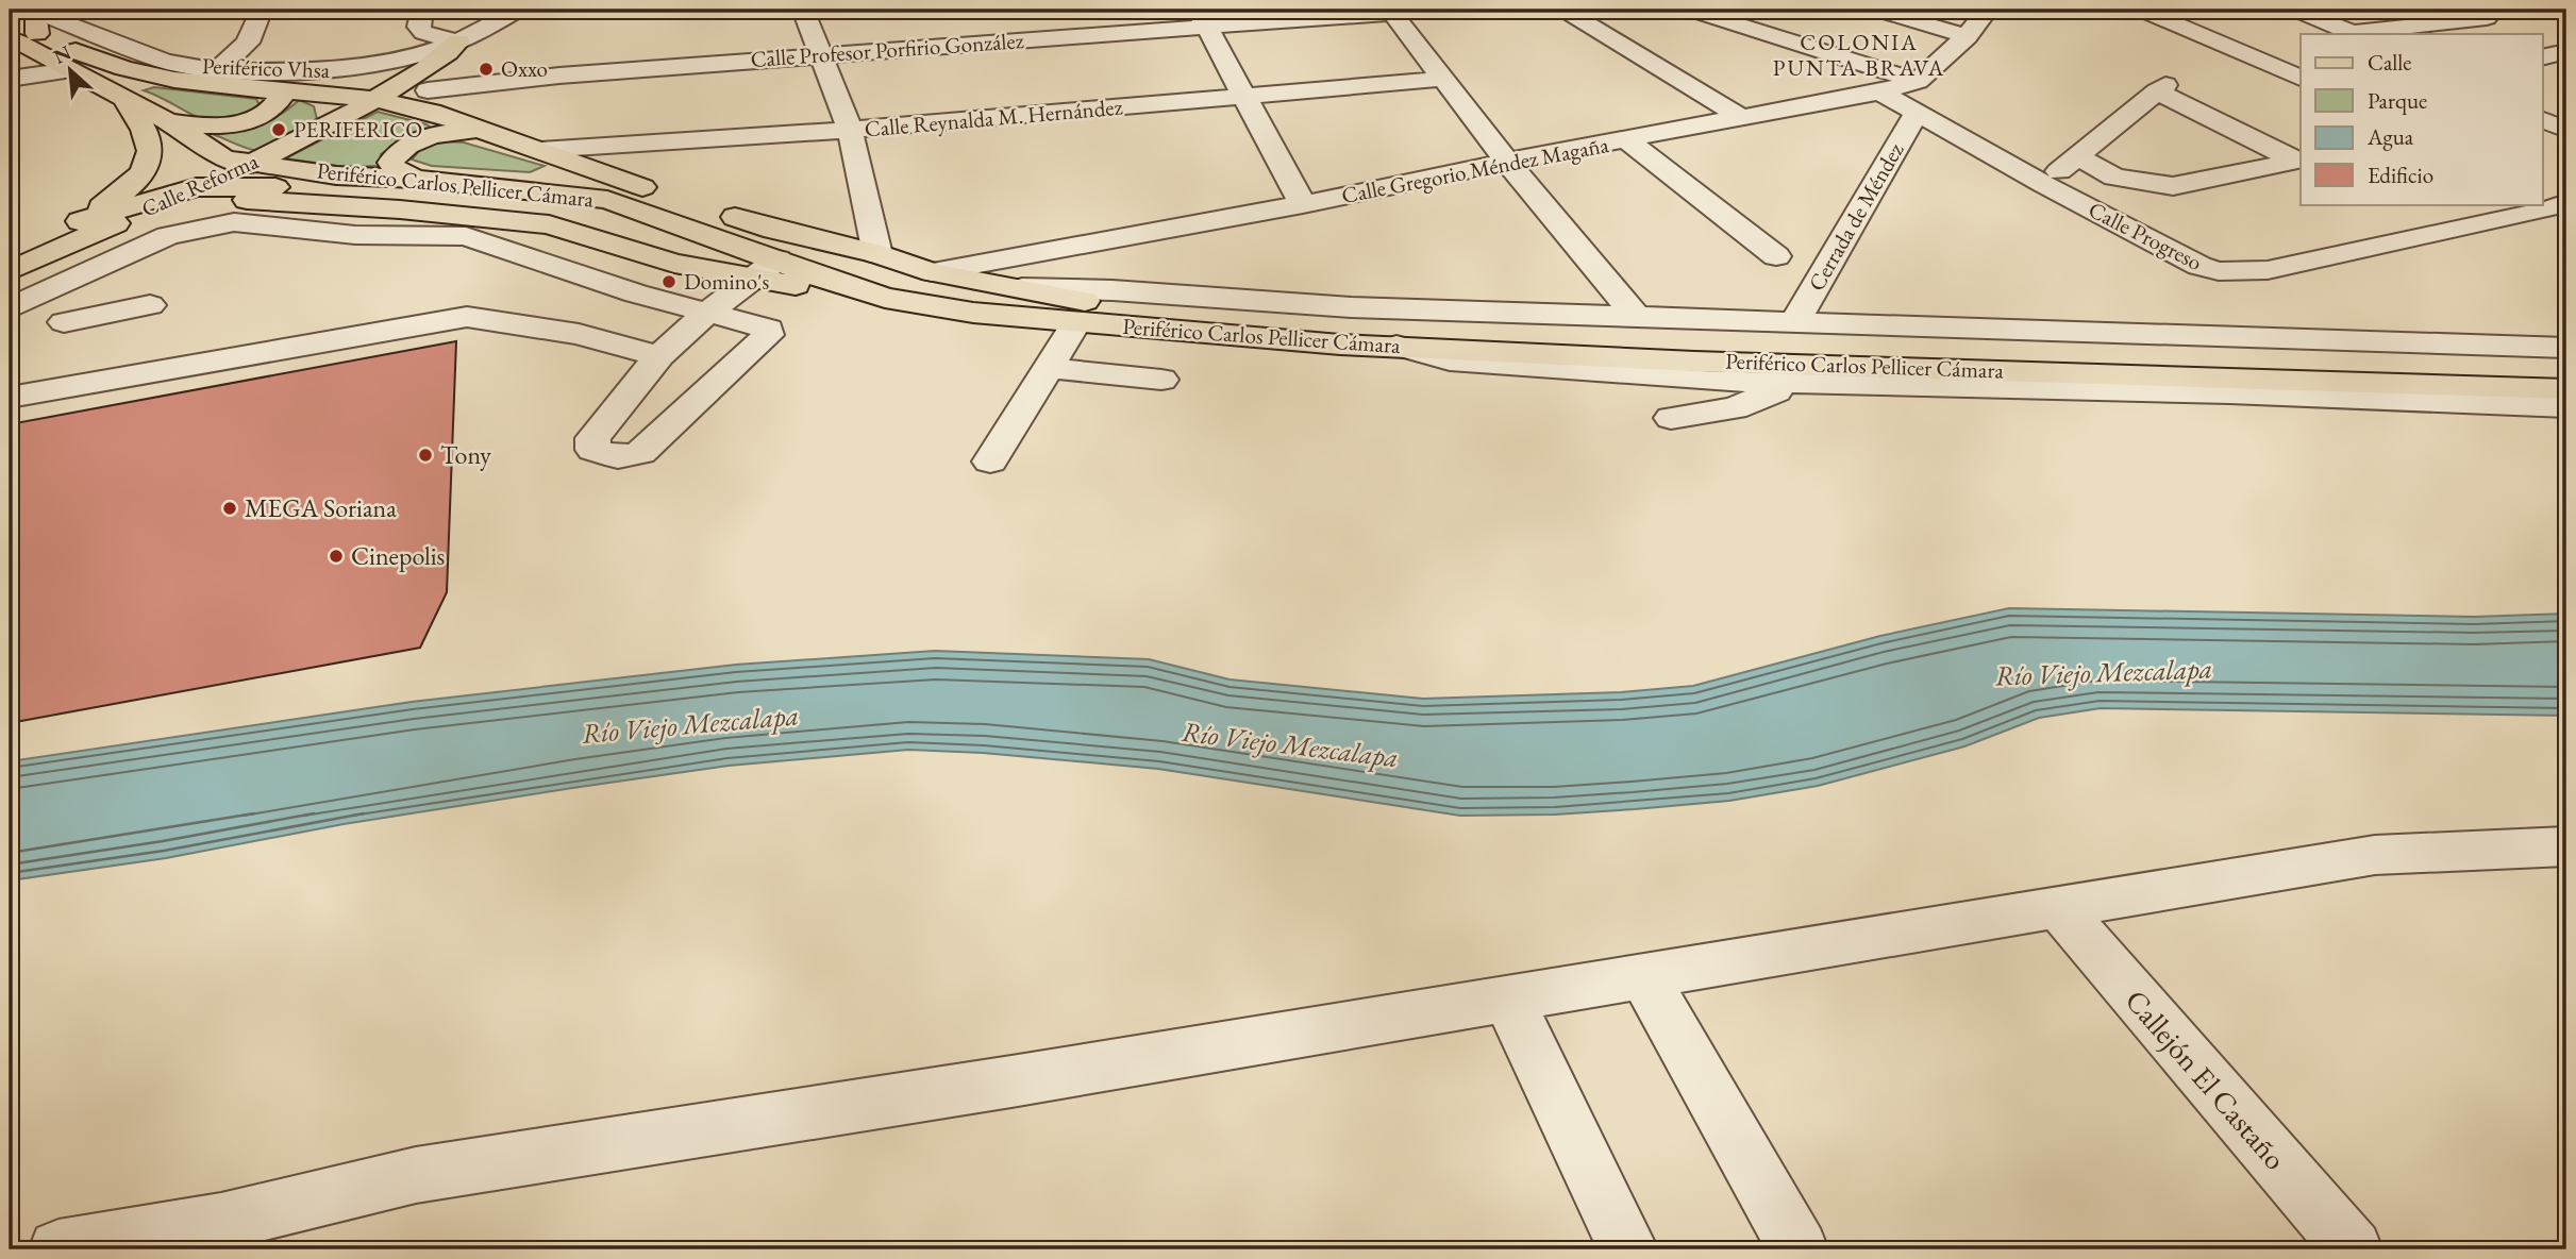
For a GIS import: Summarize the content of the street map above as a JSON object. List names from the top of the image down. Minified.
{"streets":{"main road":["Calle Reforma","Periférico Carlos Pellicer Cámara"],"street":["Calle Profesor Porfirio González","Periférico Vhsa","Calle Reynalda M. Hernández","Calle Gregorio Méndez Magaña","Cerrada de Méndez","Calle Progreso","Callejón El Castaño"]},"crossings":[["Calle Profesor Porfirio González","Calle Reforma"],["Periférico Vhsa","Calle Reforma"],["Periférico Vhsa","Periférico Carlos Pellicer Cámara"],["Calle Reynalda M. Hernández","Periférico Carlos Pellicer Cámara"],["Calle Gregorio Méndez Magaña","Periférico Carlos Pellicer Cámara"],["Calle Gregorio Méndez Magaña","Calle Progreso"],["Calle Reforma","Periférico Carlos Pellicer Cámara"],["Cerrada de Méndez","Calle Progreso"]],"districts":["COLONIA PUNTA BRAVA"],"water":["Río Viejo Mezcalapa"],"places":["Oxxo","PERIFERICO","Domino's","Tony","MEGA Soriana","Cinepolis"],"legend":["Calle","Parque","Agua","Edificio"],"north":"top left"}
